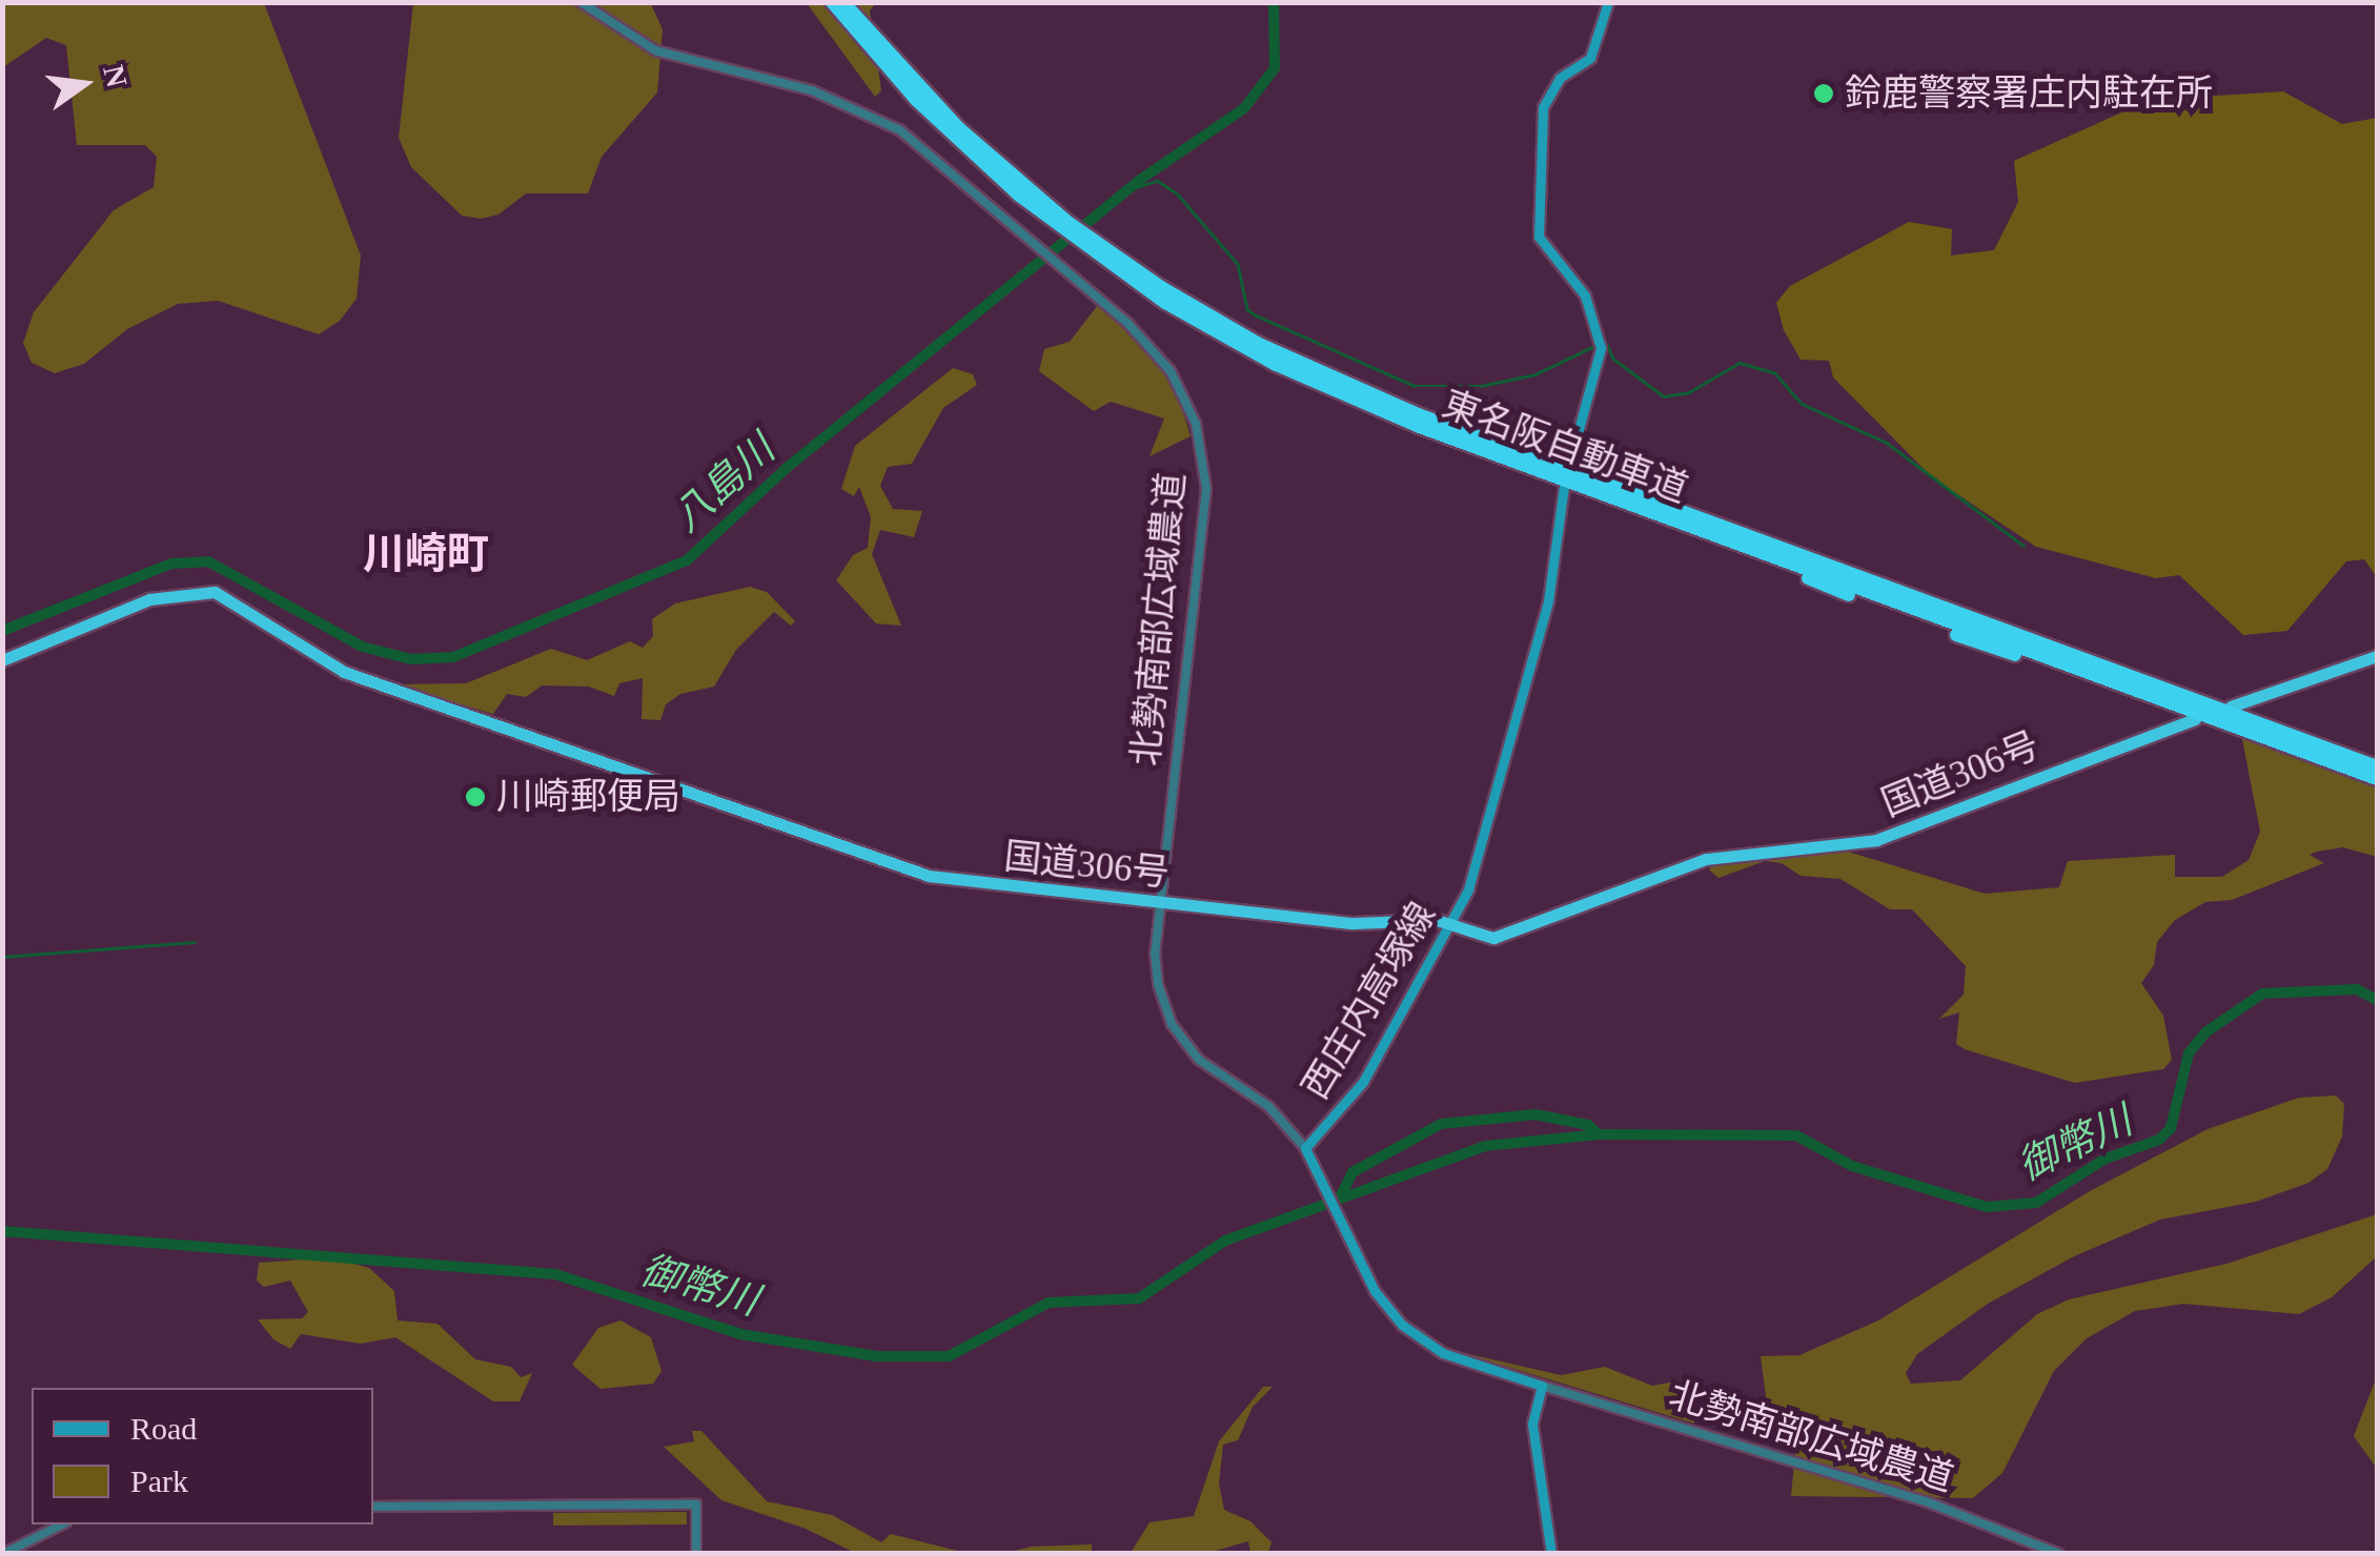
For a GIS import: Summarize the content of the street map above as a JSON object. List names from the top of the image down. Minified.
{"streets":{"highway":["東名阪自動車道","国道306号"],"main road":["西庄内高塚線"],"street":["北勢南部広域農道"]},"crossings":[["北勢南部広域農道","国道306号"],["北勢南部広域農道","西庄内高塚線"],["国道306号","西庄内高塚線"]],"districts":["川崎町"],"water":["八島川","御幣川"],"places":["鈴鹿警察署庄内駐在所","川崎郵便局"],"legend":["Road","Park"],"north":"right"}
